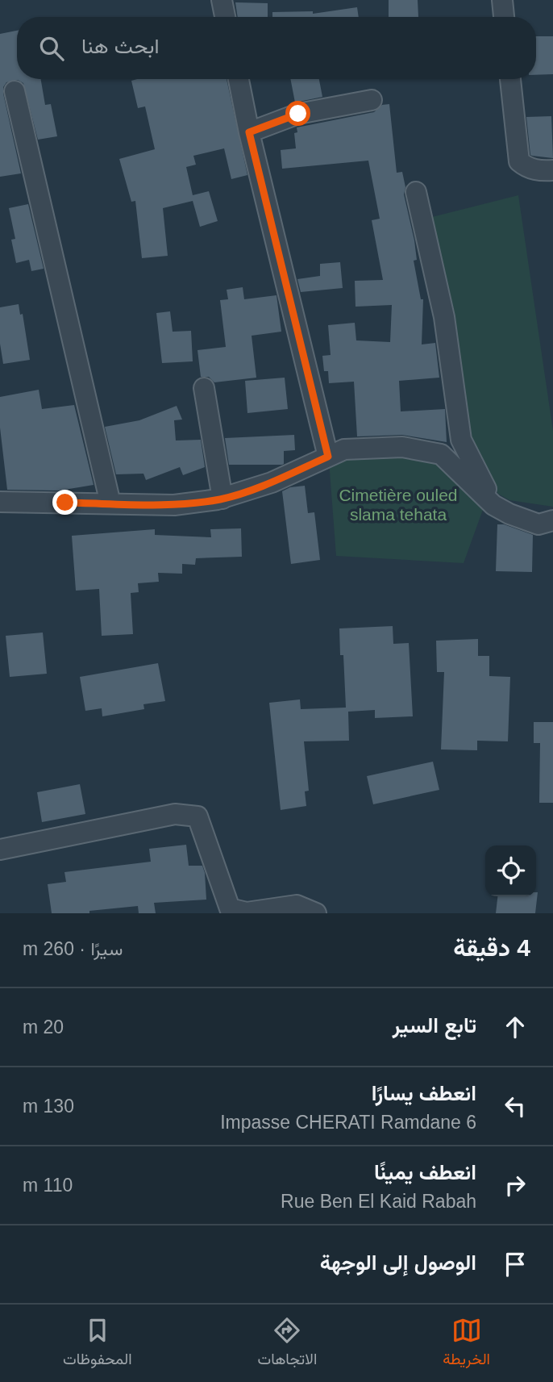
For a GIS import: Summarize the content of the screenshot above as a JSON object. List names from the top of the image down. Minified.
{"parks":["Cimetière ouled slama tehata"],"page":{"search":"ابحث هنا","heading":["4 دقيقة","سيرًا · 260 m"],"list":[["تابع السير","20 m"],["انعطف يسارًا","6 Impasse CHERATI Ramdane","130 m"],["انعطف يمينًا","Rue Ben El Kaid Rabah","110 m"],"الوصول إلى الوجهة"],"nav":["الخريطة","الاتجاهات","المحفوظات"]}}
